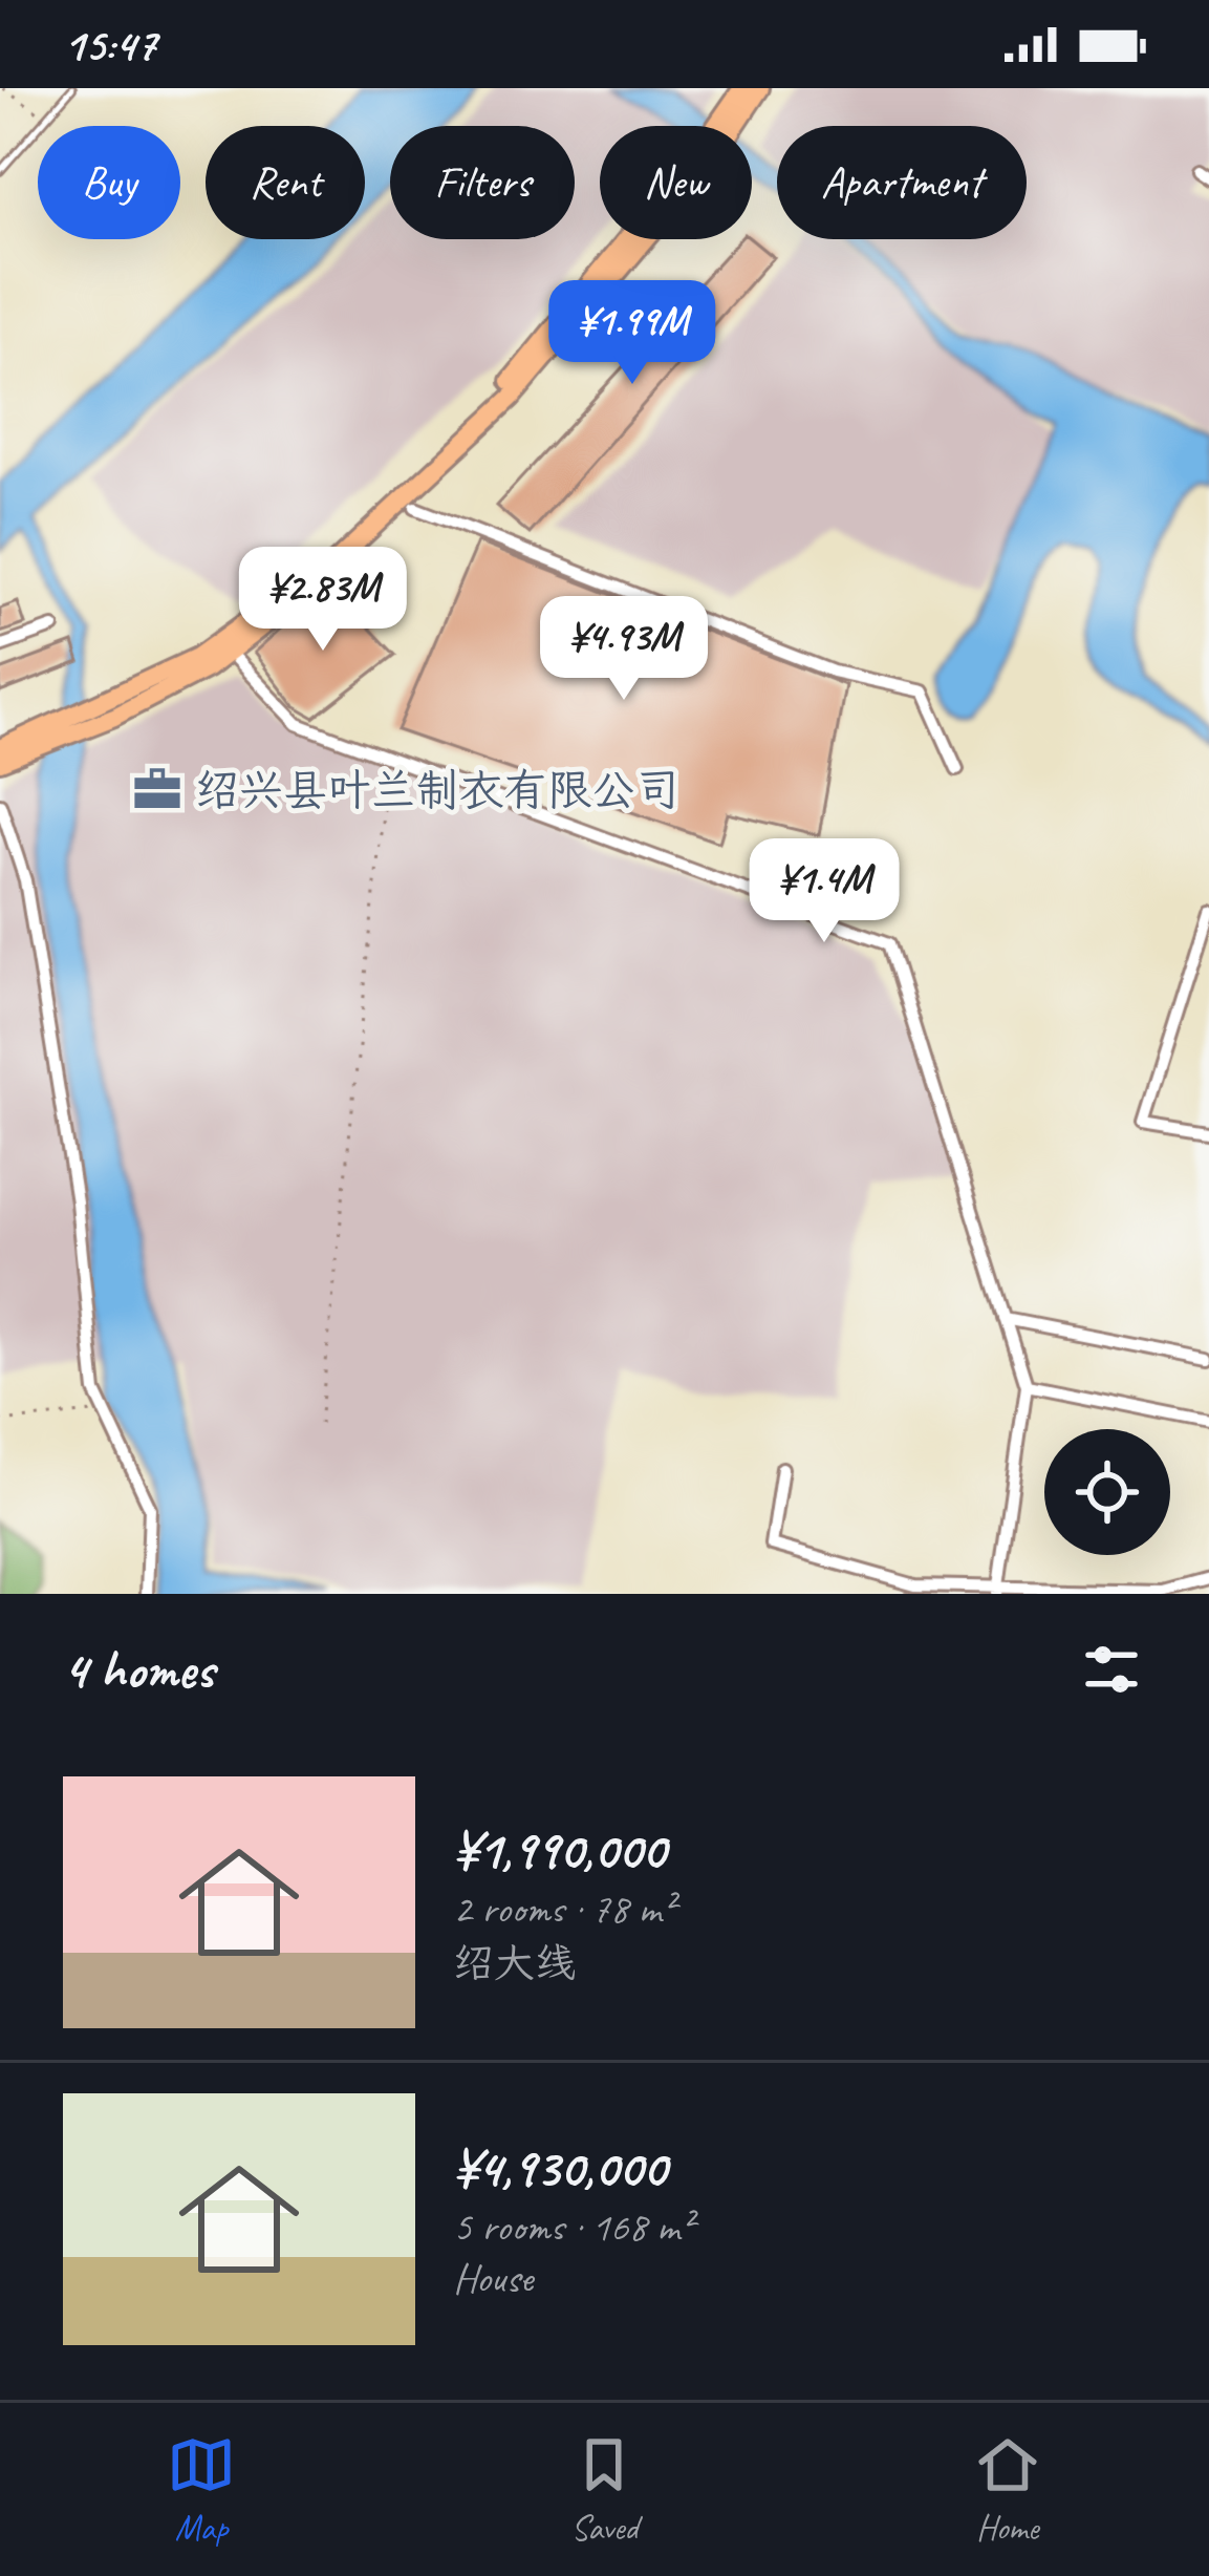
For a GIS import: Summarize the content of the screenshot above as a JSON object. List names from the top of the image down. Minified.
{"places":{"office":["绍兴县叶兰制衣有限公司"]},"page":{"status":"15:47","chip":["Buy","Rent","Filters","New","Apartment"],"price":["¥1.99M","¥2.83M","¥4.93M","¥1.4M"],"heading":"4 homes","list":[{"name":"¥1,990,000","note":"2 rooms · 78 m² · 绍大线"},{"name":"¥4,930,000","note":"5 rooms · 168 m² · House"}],"tabs":["Map","Saved","Home"]}}
